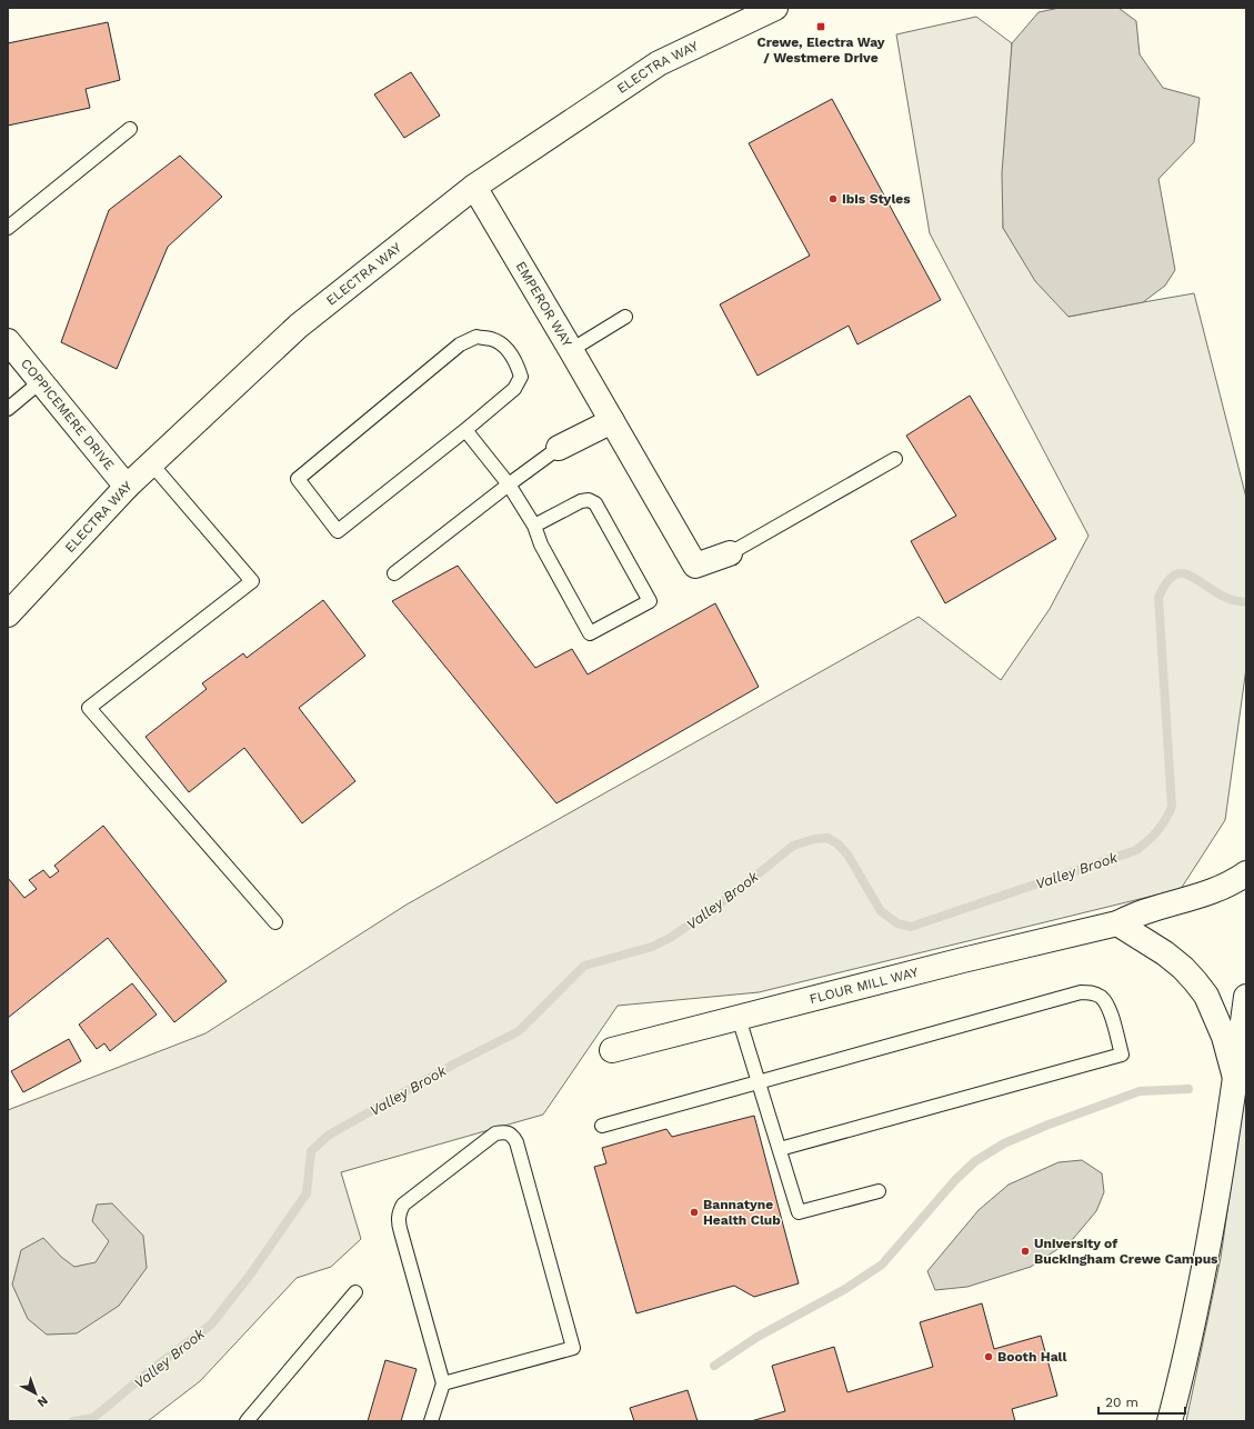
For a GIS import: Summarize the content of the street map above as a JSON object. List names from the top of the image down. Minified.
{"streets":{"street":["ELECTRA WAY","EMPEROR WAY","COPPICEMERE DRIVE","FLOUR MILL WAY"]},"crossings":[["ELECTRA WAY","EMPEROR WAY"],["ELECTRA WAY","COPPICEMERE DRIVE"]],"water":["Valley Brook"],"places":{"transit":["Crewe, Electra Way / Westmere Drive"],"other":["Ibis Styles","Bannatyne Health Club","University of Buckingham Crewe Campus","Booth Hall"]},"scale_bar":"20 m","north":"bottom right"}
